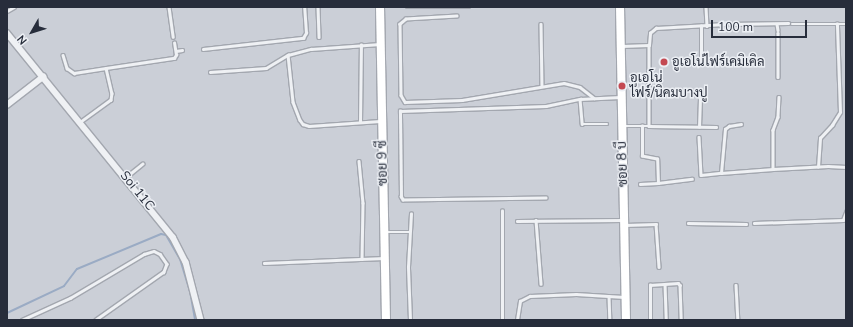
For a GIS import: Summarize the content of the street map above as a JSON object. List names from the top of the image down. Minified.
{"streets":{"street":["ซอย 9 ซี","ซอย 8 บี","Soi 11C"]},"places":["อูเอโน่ไฟร์เคมิเคิล","อูเอโน่ ไฟร์/นิคมบางปู"],"scale_bar":"100 m","north":"bottom left"}
